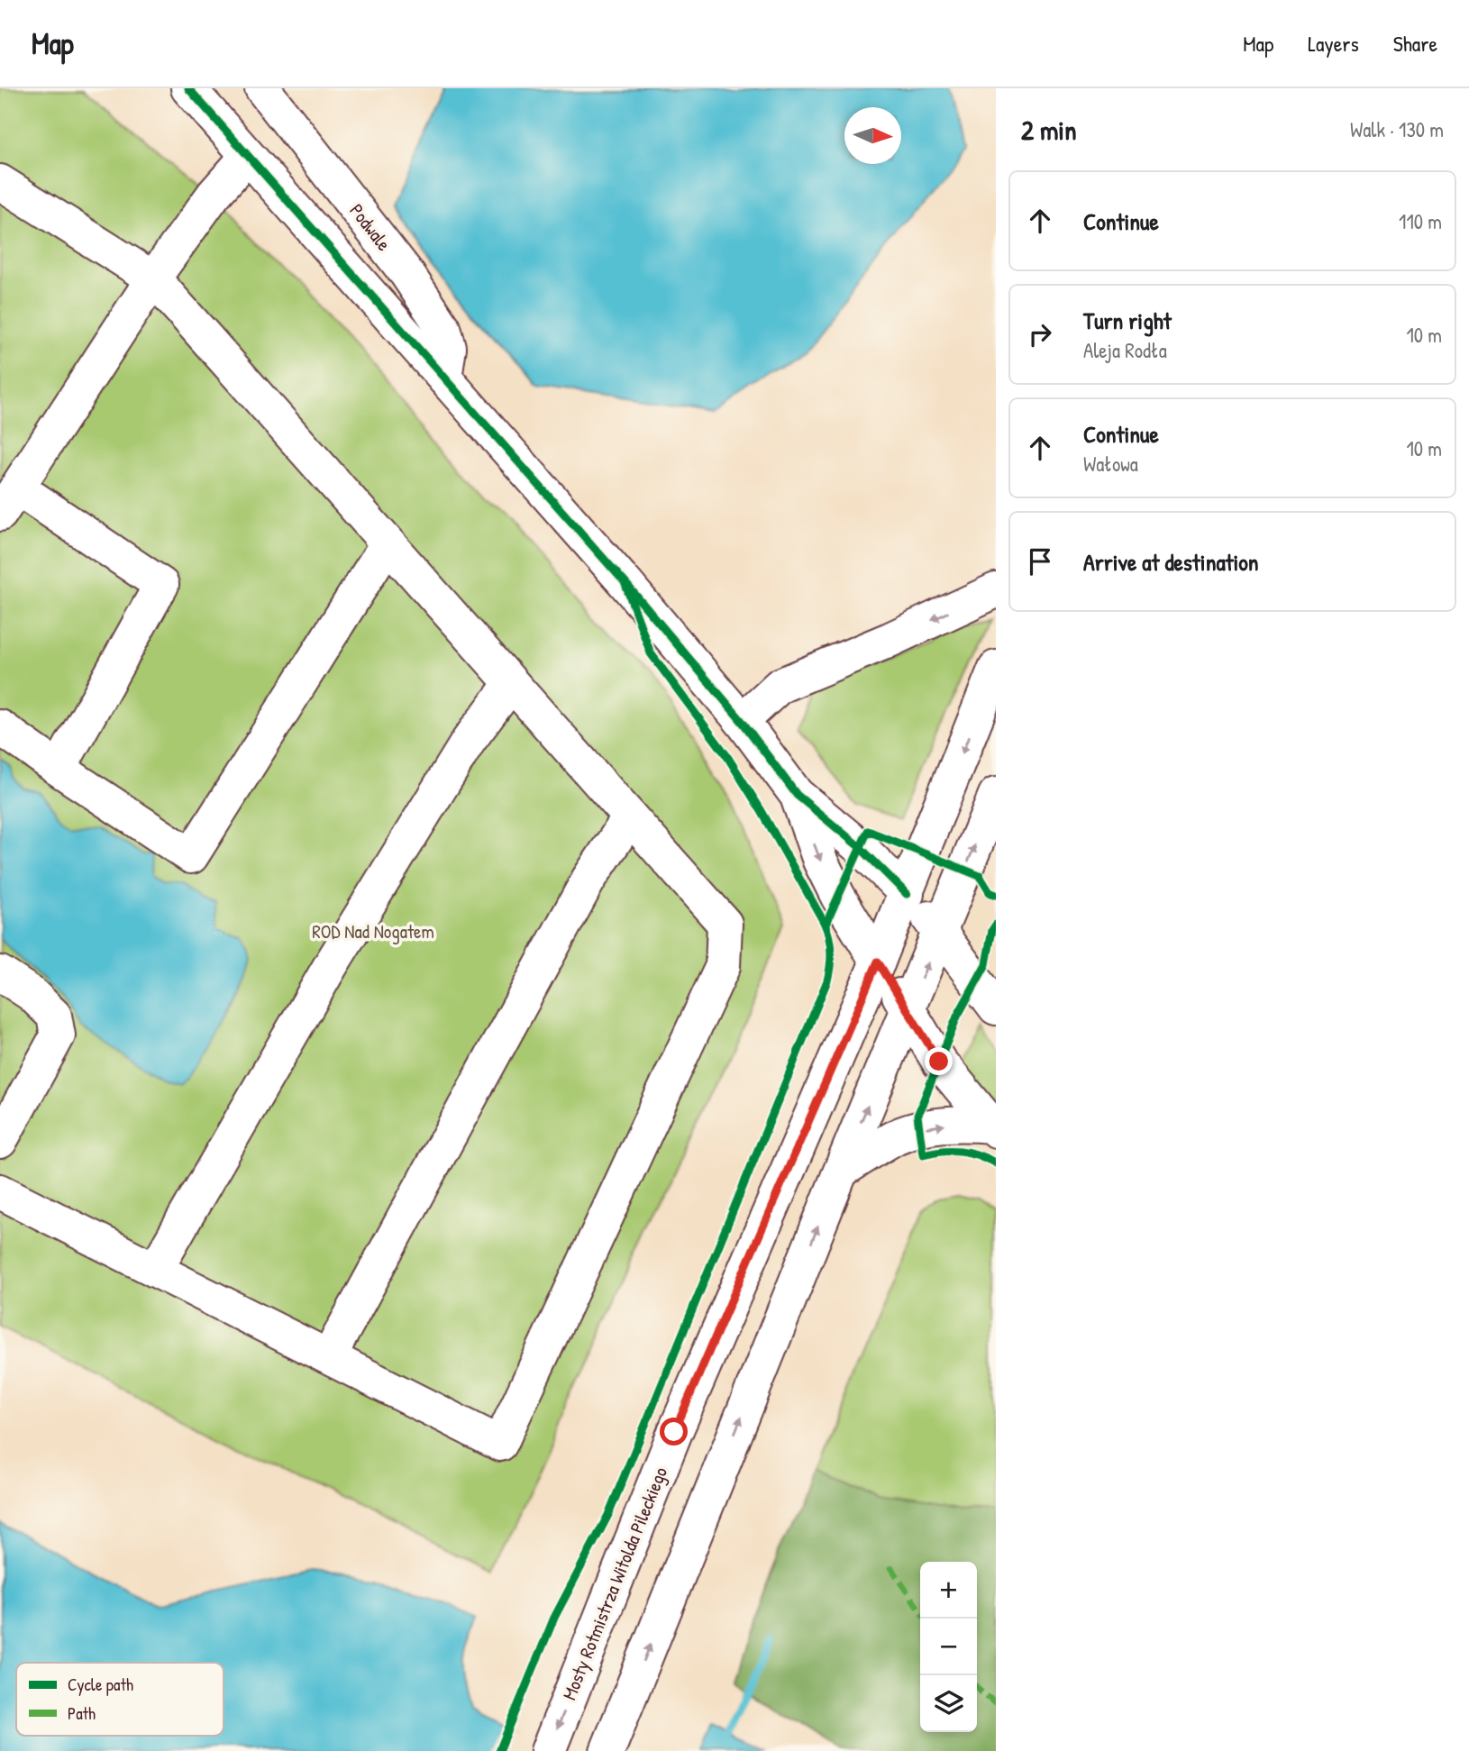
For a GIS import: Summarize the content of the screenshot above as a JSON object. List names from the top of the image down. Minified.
{"streets":{"main road":["Podwale","Mosty Rotmistrza Witolda Pileckiego"]},"parks":["ROD Nad Nogatem"],"legend":["Cycle path","Path"],"north":"right","page":{"header":"Map","nav":["Map","Layers","Share"],"heading":["2 min","Walk · 130 m"],"list":[["Continue","110 m"],["Turn right","Aleja Rodła","10 m"],["Continue","Wałowa","10 m"],"Arrive at destination"],"map_buttons":["+","−"]}}
